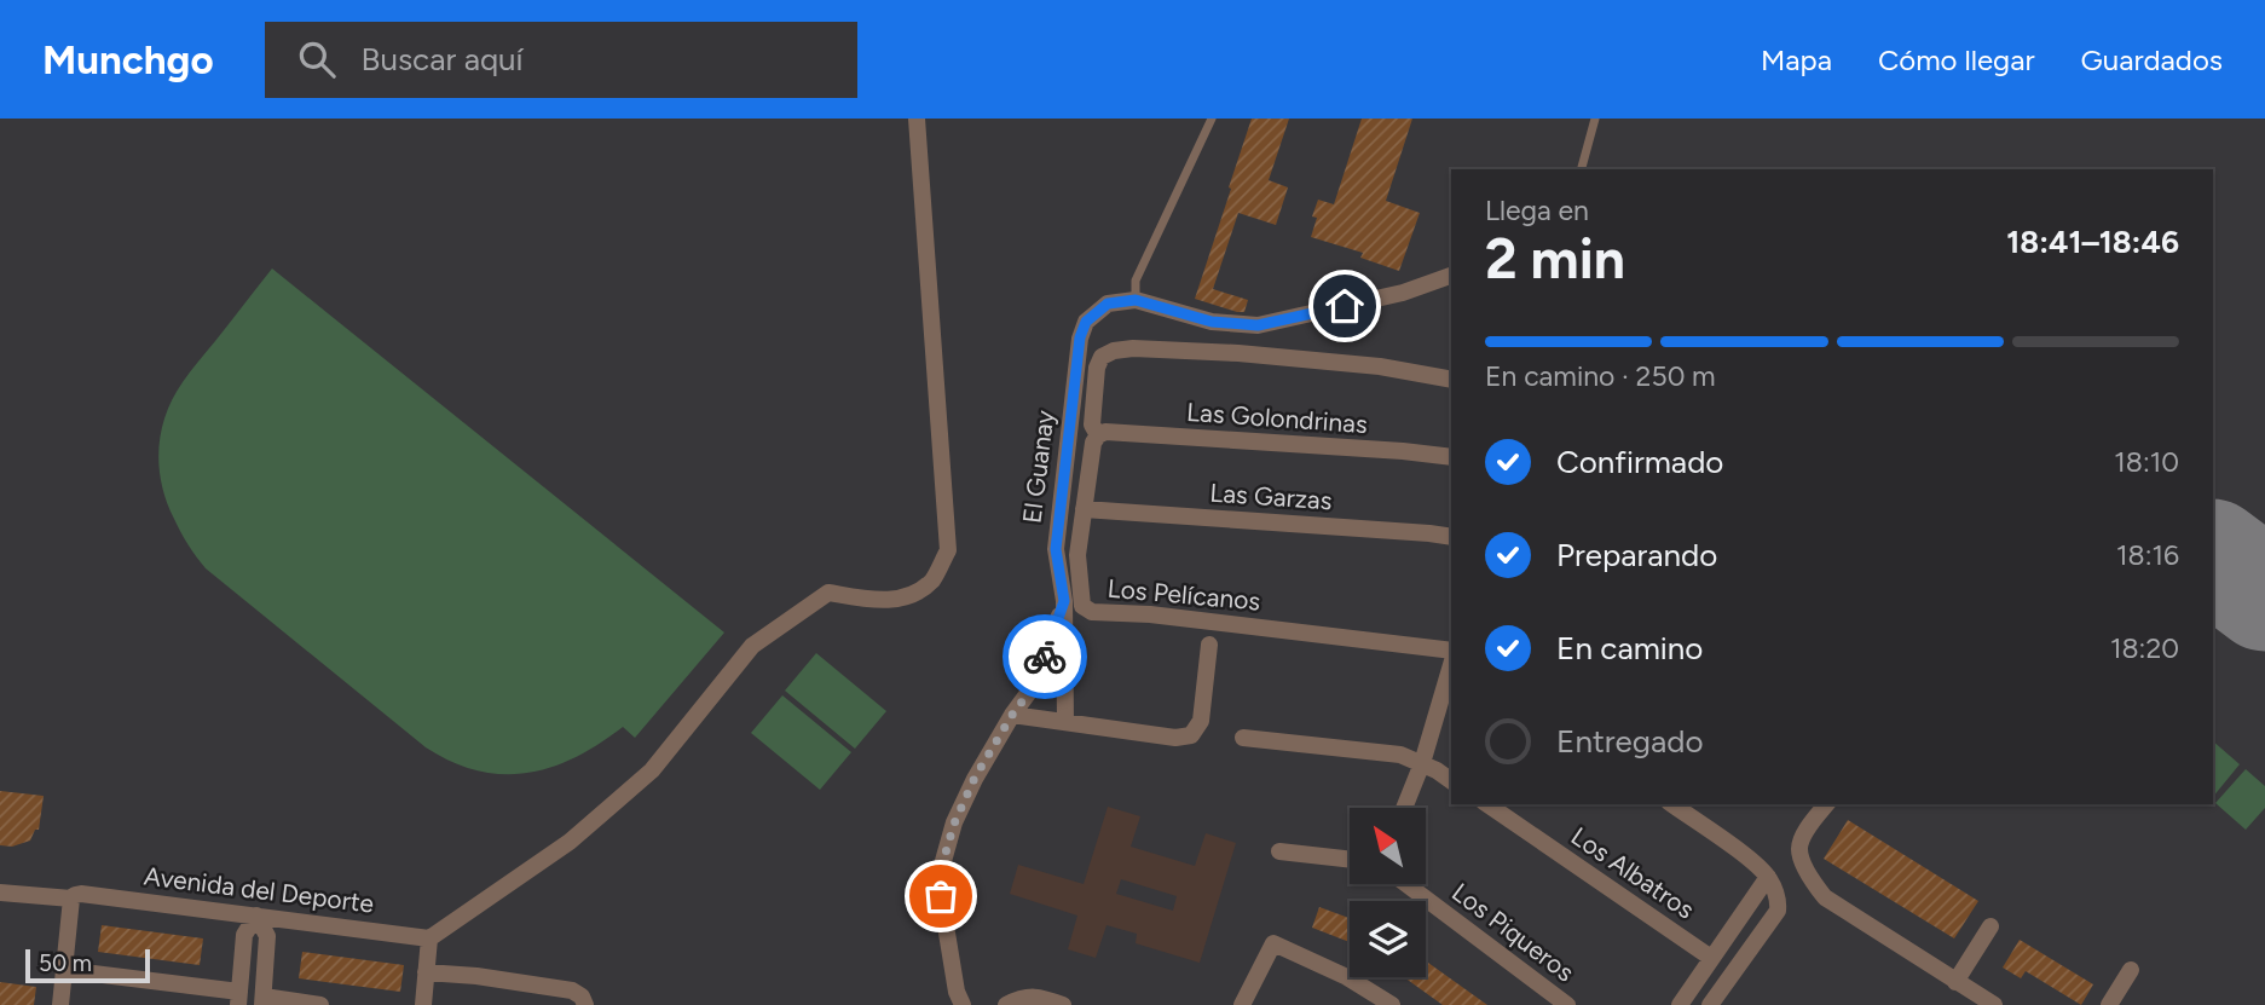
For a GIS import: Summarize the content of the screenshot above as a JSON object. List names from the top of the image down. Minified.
{"streets":{"street":["Las Golondrinas","El Guanay","Las Garzas","Los Pelícanos","Los Albatros","Avenida del Deporte","Los Piqueros"]},"crossings":[["Las Golondrinas","Los Pelícanos"],["Las Garzas","Los Pelícanos"]],"scale_bar":"50 m","north":"top left","page":{"header":"Munchgo","search":"Buscar aquí","nav":["Mapa","Cómo llegar","Guardados"],"heading":["2 min","Llega en","18:41–18:46"],"bar":"En camino · 250 m","list":[["Confirmado","18:10"],["Preparando","18:16"],["En camino","18:20"],"Entregado"],"scale":"50 m"}}
